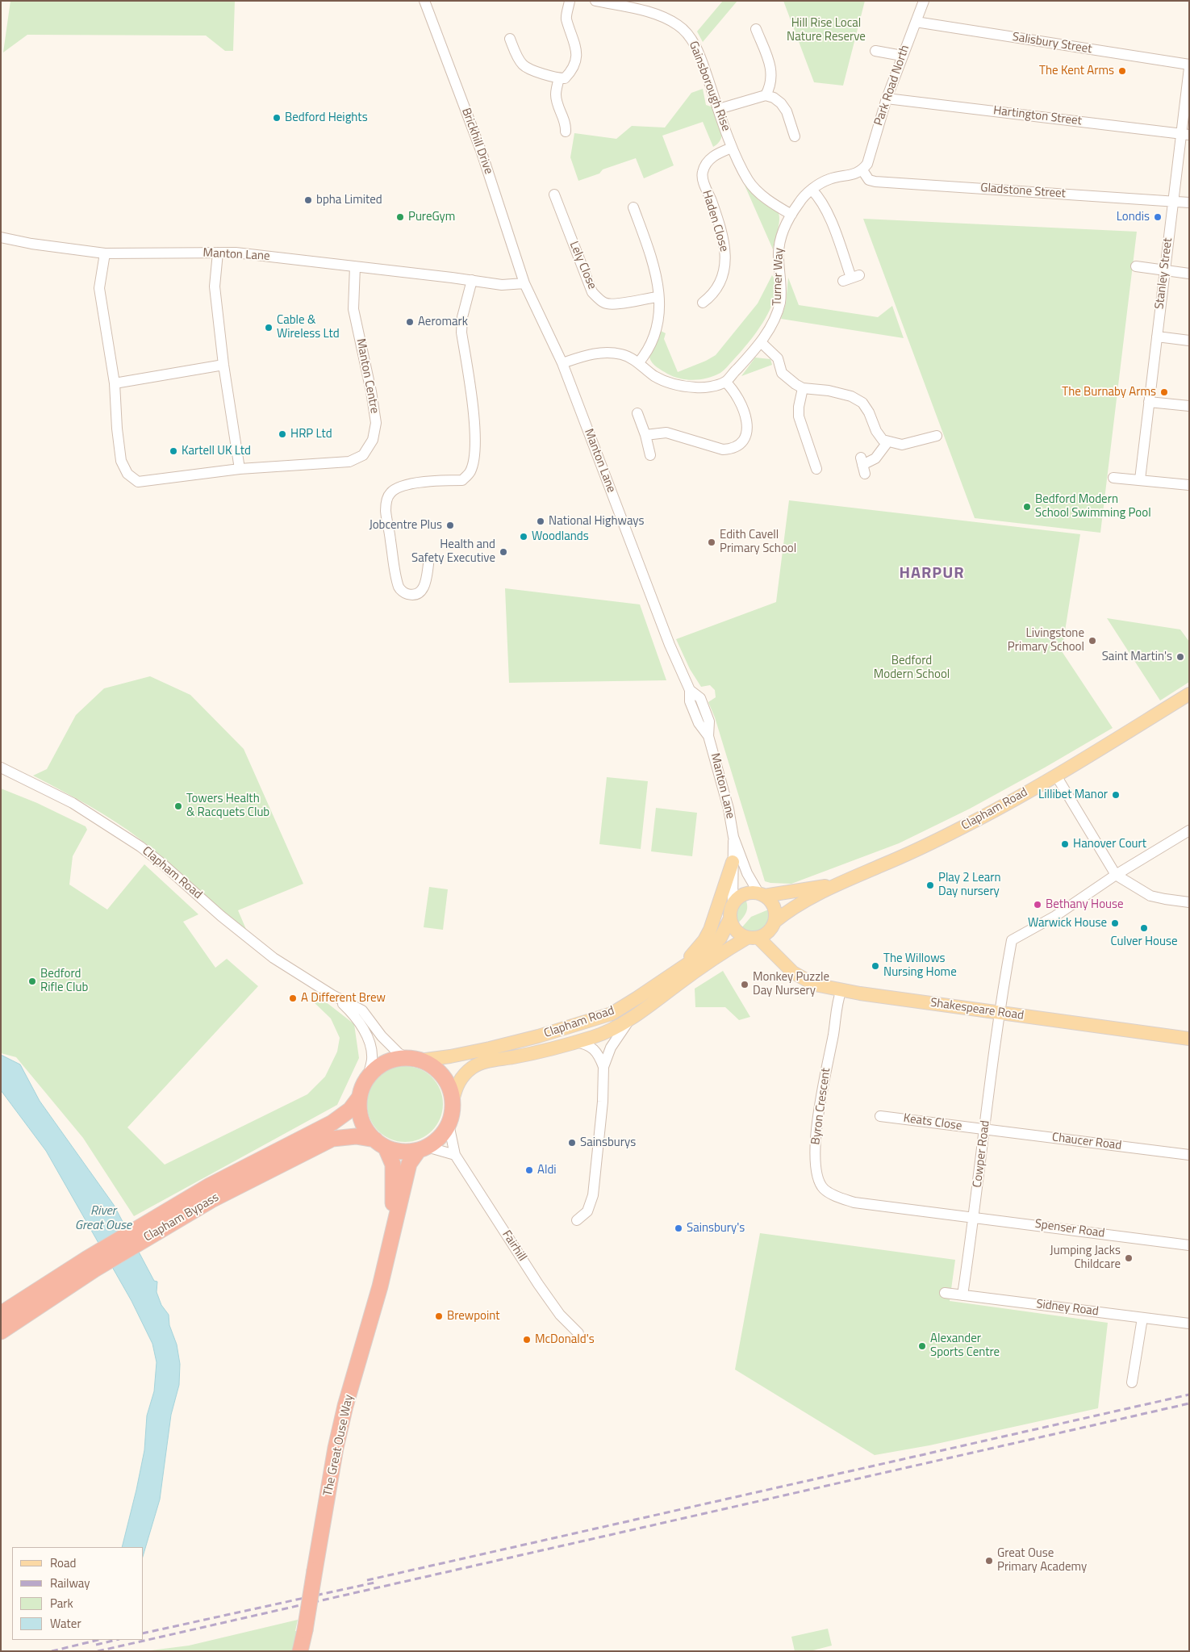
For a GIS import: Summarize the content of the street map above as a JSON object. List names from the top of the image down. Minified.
{"streets":{"highway":["Clapham Bypass","The Great Ouse Way"],"main road":["Clapham Road","Shakespeare Road"],"street":["Salisbury Street","Park Road North","Gainsborough Rise","Hartington Street","Brickhill Drive","Gladstone Street","Haden Close","Manton Lane","Lely Close","Stanley Street","Turner Way","Manton Centre","Byron Crescent","Keats Close","Chaucer Road","Cowper Road","Spenser Road","Fairhill","Sidney Road"]},"crossings":[["Salisbury Street","Park Road North"],["Park Road North","Hartington Street"],["Park Road North","Gladstone Street"],["Park Road North","Turner Way"],["Gainsborough Rise","Haden Close"],["Gainsborough Rise","Turner Way"],["Hartington Street","Stanley Street"],["Brickhill Drive","Manton Lane"],["Gladstone Street","Stanley Street"],["Gladstone Street","Turner Way"],["Manton Lane","Manton Centre"],["Manton Lane","Clapham Road"],["Manton Lane","Shakespeare Road"],["Clapham Road","Shakespeare Road"],["Clapham Road","Clapham Bypass"],["Clapham Road","Fairhill"],["Clapham Road","The Great Ouse Way"],["Shakespeare Road","Byron Crescent"],["Shakespeare Road","Cowper Road"],["Byron Crescent","Cowper Road"],["Byron Crescent","Spenser Road"],["Keats Close","Chaucer Road"],["Keats Close","Cowper Road"],["Chaucer Road","Cowper Road"],["Cowper Road","Spenser Road"],["Cowper Road","Sidney Road"],["Clapham Bypass","Fairhill"],["Clapham Bypass","The Great Ouse Way"],["Fairhill","The Great Ouse Way"]],"districts":["HARPUR"],"water":["River Great Ouse"],"parks":["Hill Rise Local Nature Reserve","Bedford Modern School"],"places":["The Kent Arms","Bedford Heights","bpha Limited","PureGym","Londis","Aeromark","Cable & Wireless Ltd","The Burnaby Arms","HRP Ltd","Kartell UK Ltd","Bedford Modern School Swimming Pool","National Highways","Jobcentre Plus","Woodlands","Edith Cavell Primary School","Health and Safety Executive","Livingstone Primary School","Saint Martin's","Lillibet Manor","Towers Health & Racquets Club","Hanover Court","Play 2 Learn Day nursery","Bethany House","Warwick House","Culver House","The Willows Nursing Home","Bedford Rifle Club","Monkey Puzzle Day Nursery","A Different Brew","Sainsburys","Aldi","Sainsbury's","Jumping Jacks Childcare","Brewpoint","McDonald's","Alexander Sports Centre","Great Ouse Primary Academy"],"legend":["Road","Railway","Park","Water"]}
